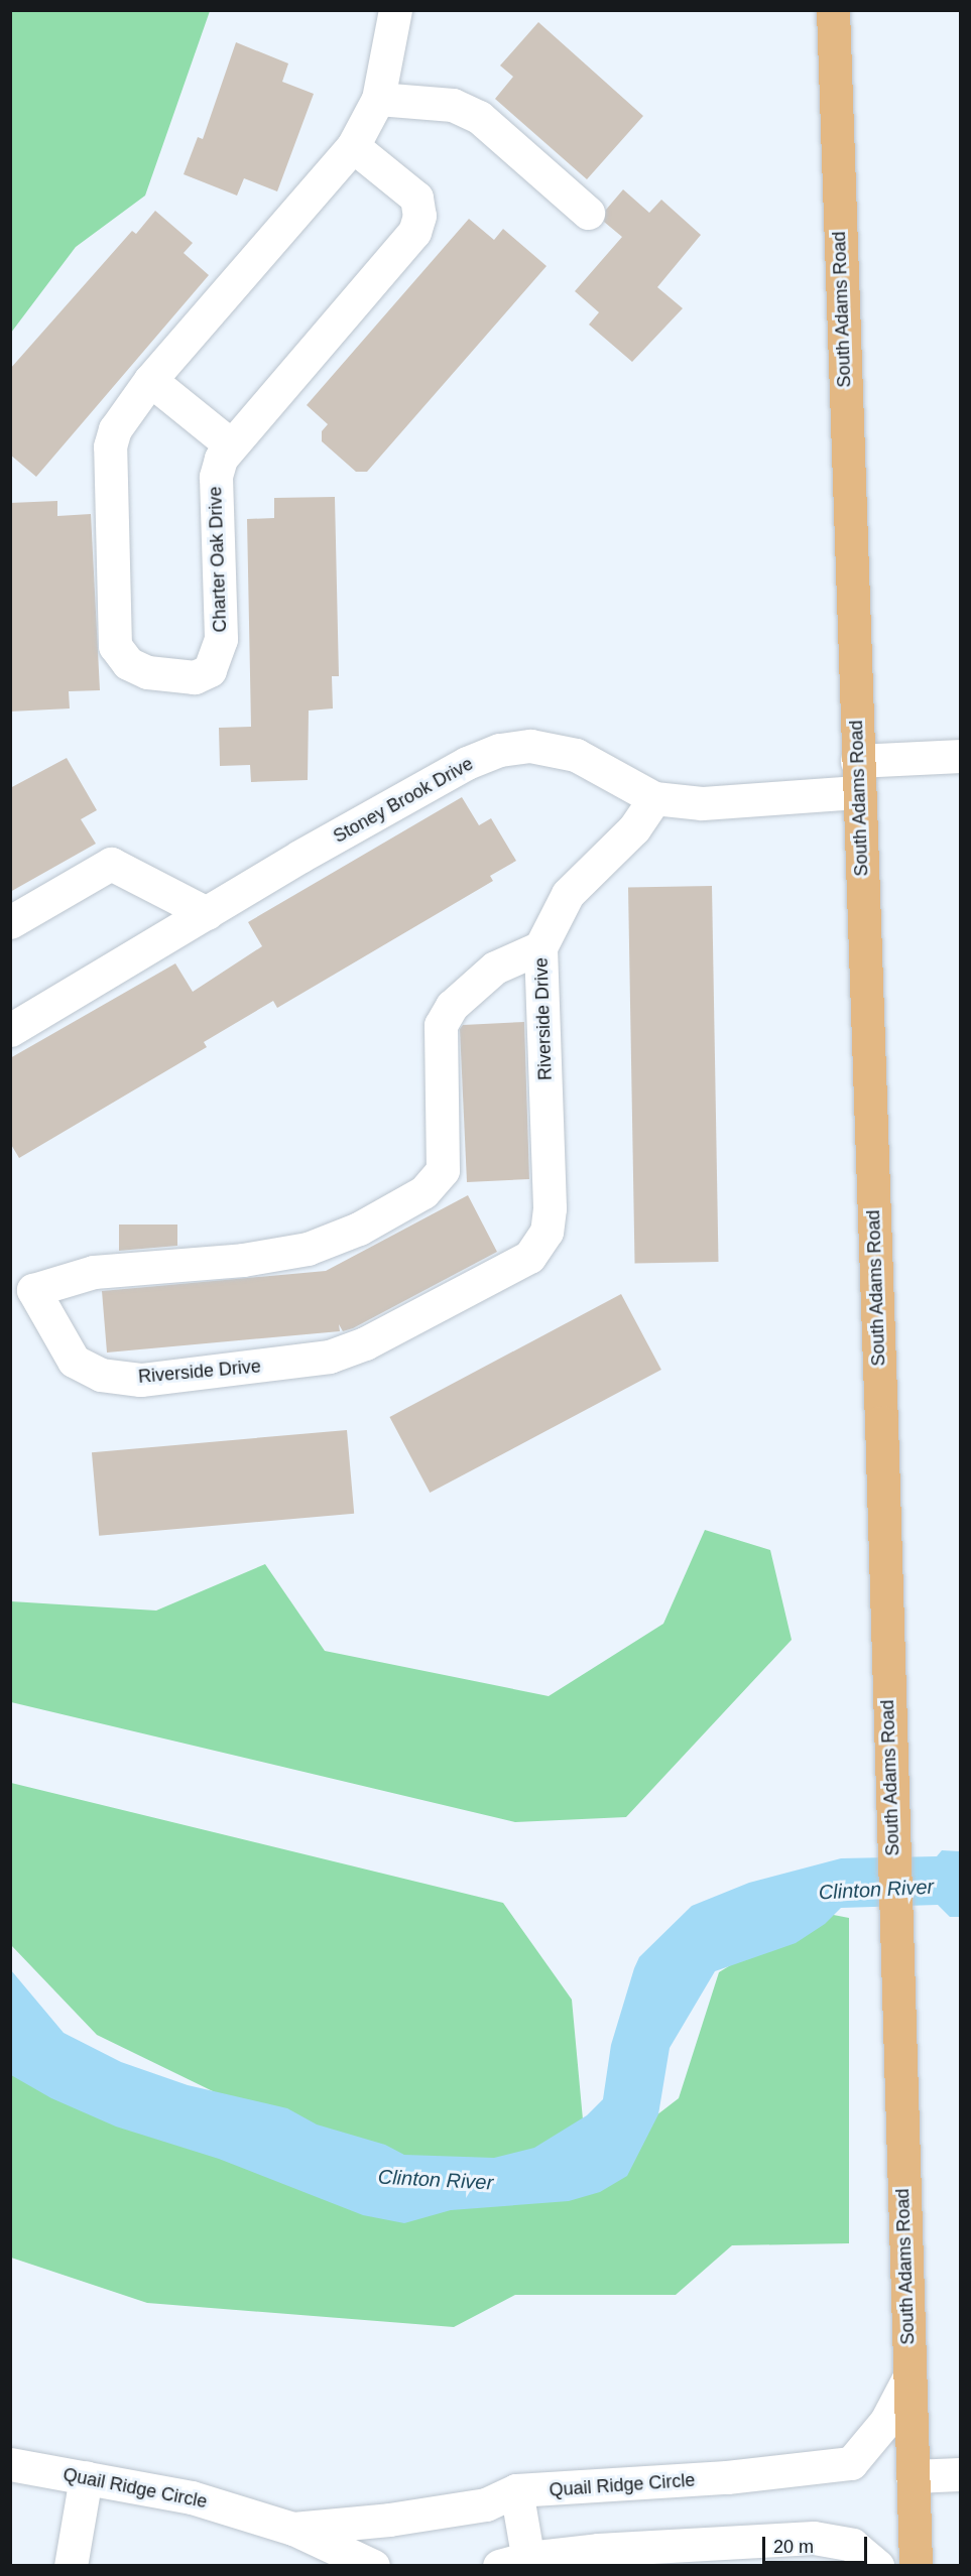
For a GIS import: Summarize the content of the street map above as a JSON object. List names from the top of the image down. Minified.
{"streets":{"main road":["South Adams Road"],"street":["Charter Oak Drive","Stoney Brook Drive","Riverside Drive","Quail Ridge Circle"]},"crossings":[["South Adams Road","Stoney Brook Drive"],["South Adams Road","Quail Ridge Circle"],["Stoney Brook Drive","Riverside Drive"]],"water":["Clinton River"],"scale_bar":"20 m"}
